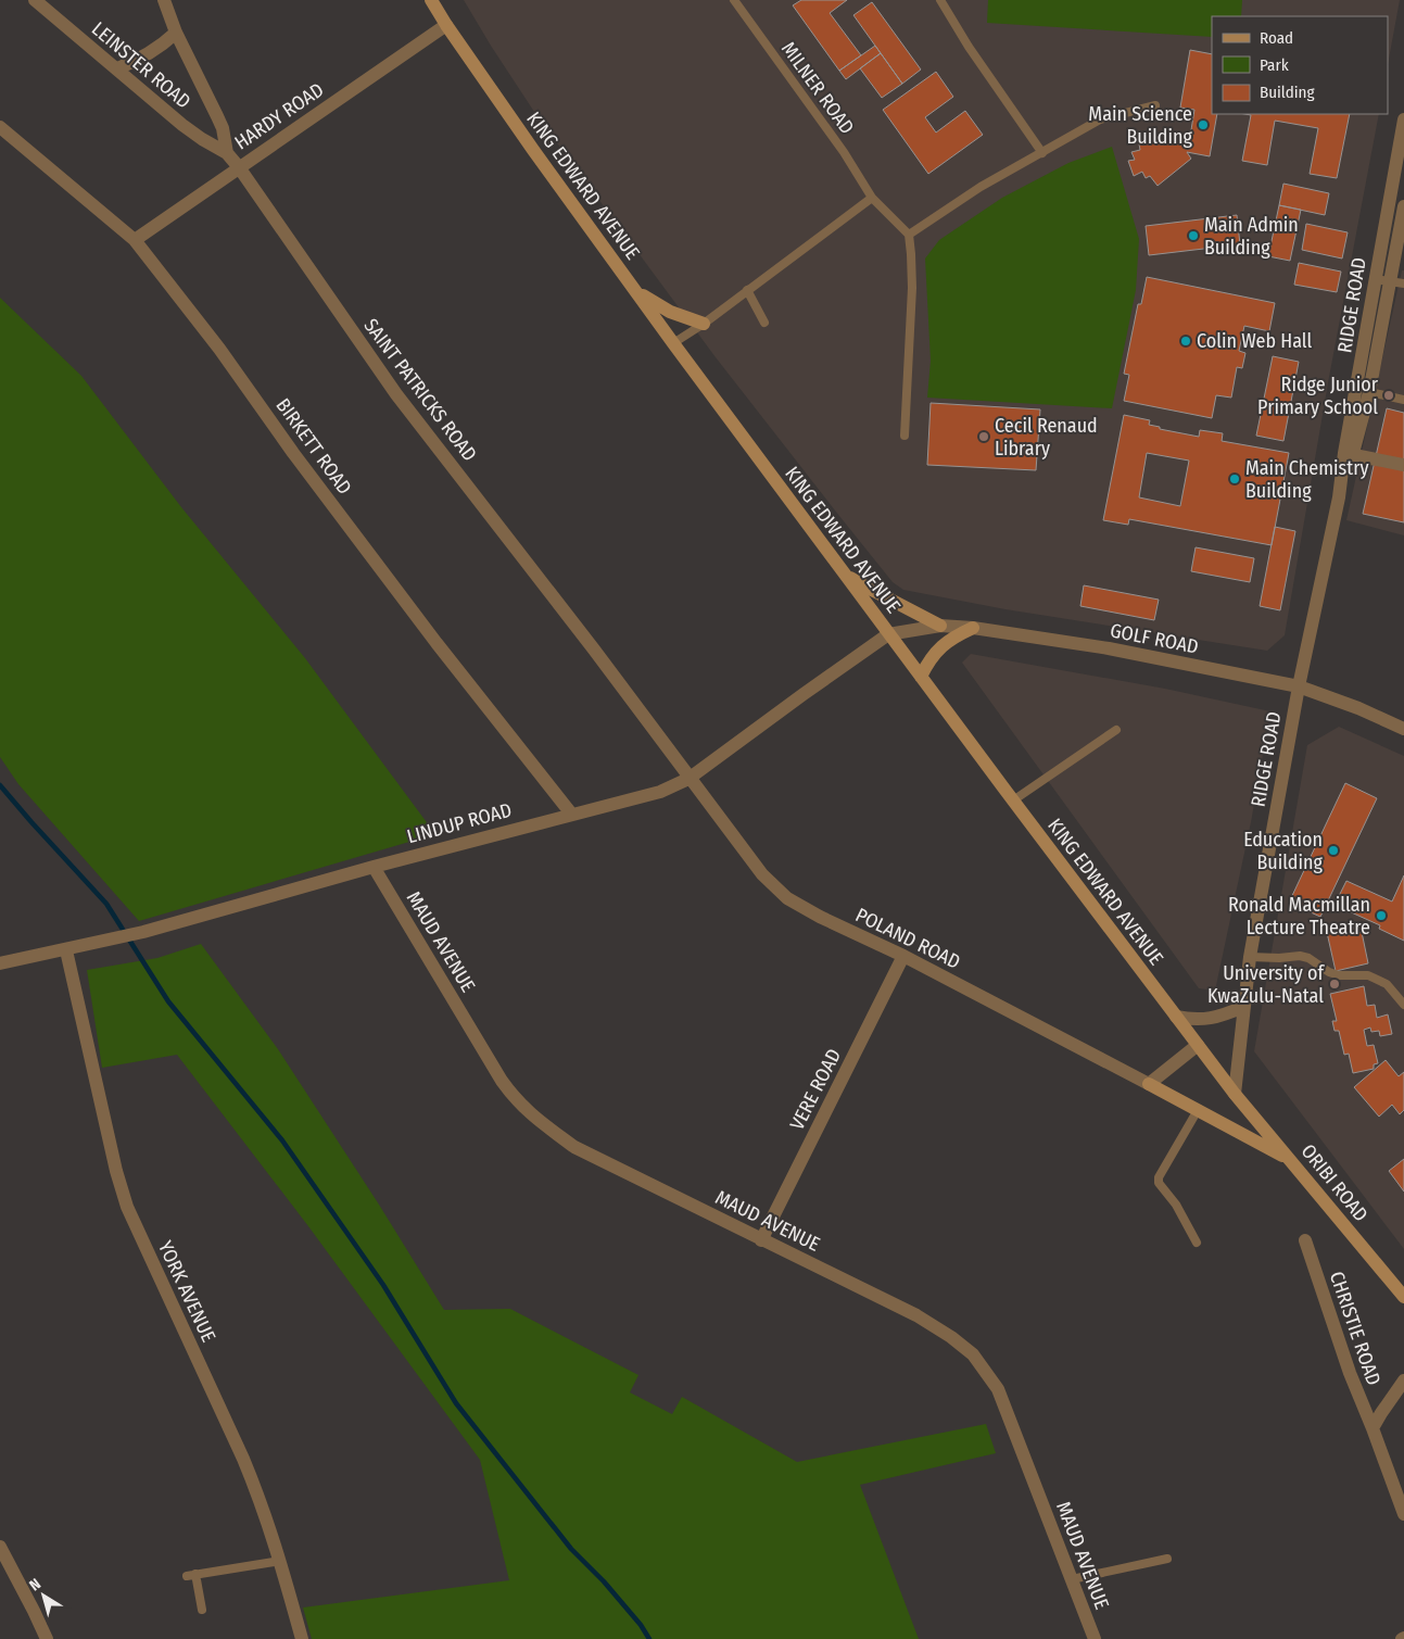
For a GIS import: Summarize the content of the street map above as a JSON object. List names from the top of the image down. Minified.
{"streets":{"street":["LEINSTER ROAD","HARDY ROAD","KING EDWARD AVENUE","RIDGE ROAD","SAINT PATRICKS ROAD","BIRKETT ROAD","GOLF ROAD","LINDUP ROAD","POLAND ROAD","MAUD AVENUE","VERE ROAD","ORIBI ROAD","YORK AVENUE","CHRISTIE ROAD"],"lane":["MILNER ROAD"]},"crossings":[["LEINSTER ROAD","SAINT PATRICKS ROAD"],["HARDY ROAD","KING EDWARD AVENUE"],["HARDY ROAD","SAINT PATRICKS ROAD"],["HARDY ROAD","BIRKETT ROAD"],["KING EDWARD AVENUE","RIDGE ROAD"],["KING EDWARD AVENUE","GOLF ROAD"],["KING EDWARD AVENUE","LINDUP ROAD"],["KING EDWARD AVENUE","ORIBI ROAD"],["RIDGE ROAD","GOLF ROAD"],["RIDGE ROAD","ORIBI ROAD"],["SAINT PATRICKS ROAD","LINDUP ROAD"],["SAINT PATRICKS ROAD","POLAND ROAD"],["BIRKETT ROAD","LINDUP ROAD"],["GOLF ROAD","LINDUP ROAD"],["LINDUP ROAD","POLAND ROAD"],["LINDUP ROAD","MAUD AVENUE"],["LINDUP ROAD","YORK AVENUE"],["POLAND ROAD","VERE ROAD"],["MAUD AVENUE","VERE ROAD"]],"places":["Main Science Building","Main Admin Building","Colin Web Hall","Ridge Junior Primary School","Cecil Renaud Library","Main Chemistry Building","Education Building","Ronald Macmillan Lecture Theatre","University of KwaZulu-Natal"],"legend":["Road","Park","Building"],"north":"top left"}
